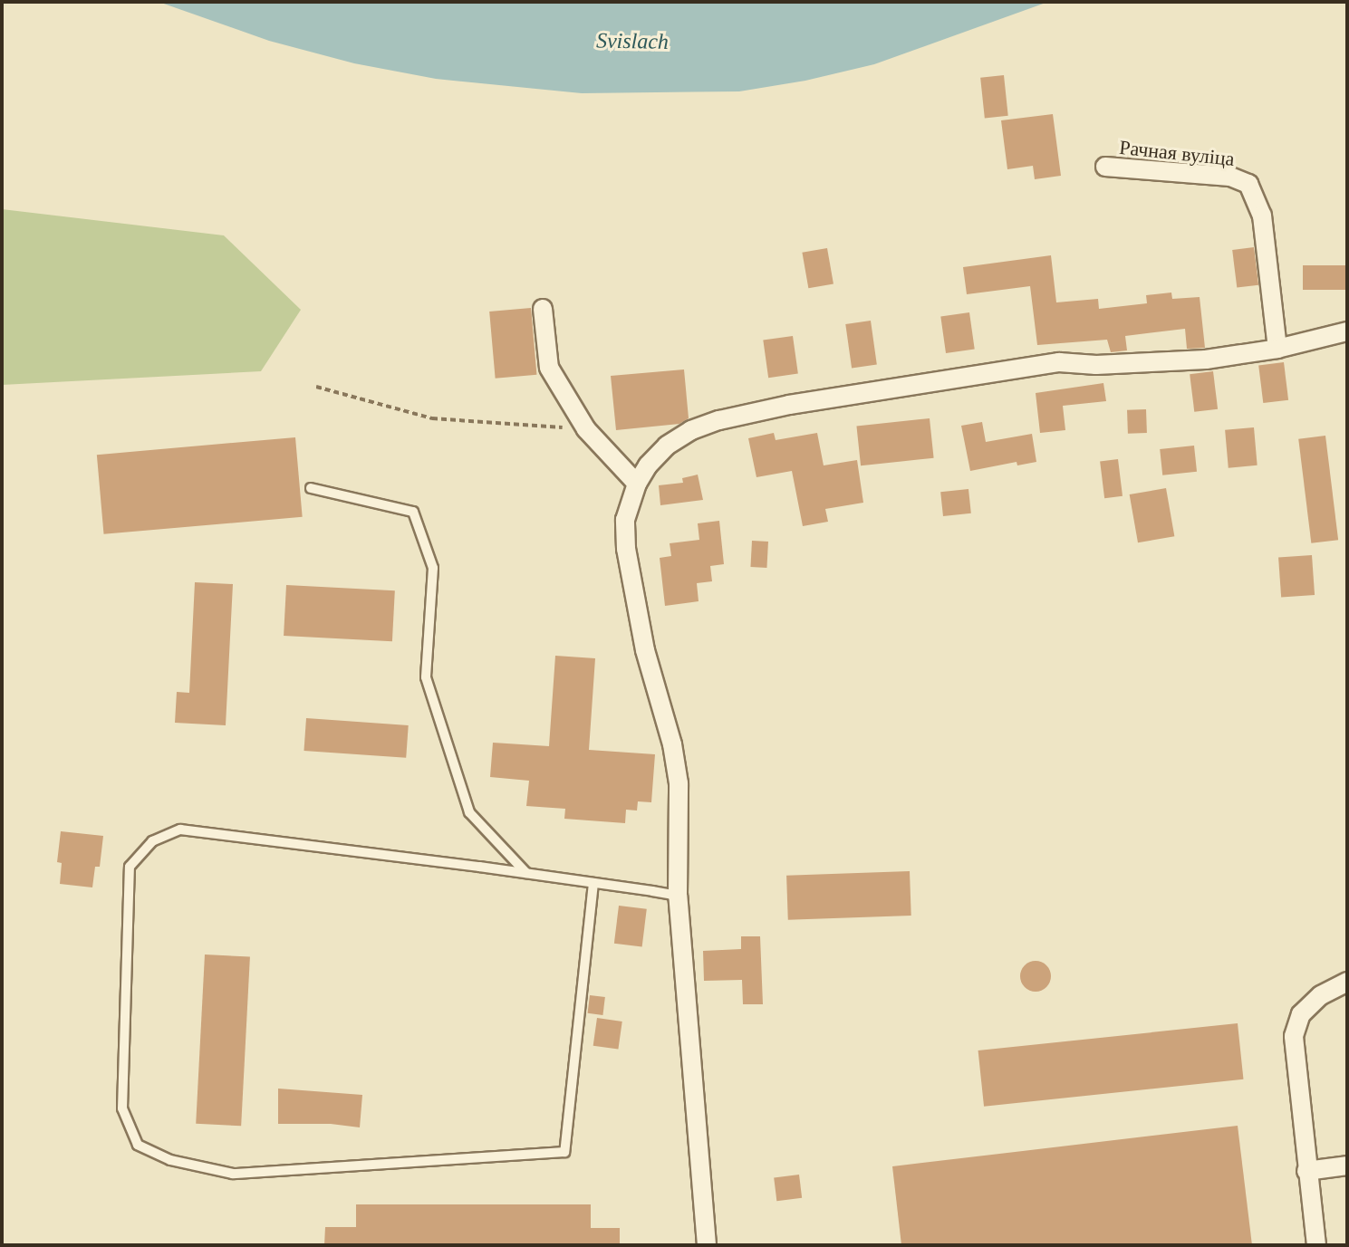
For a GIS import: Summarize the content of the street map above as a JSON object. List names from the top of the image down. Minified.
{"streets":{"street":["Рачная вуліца"]},"water":["Svislach"]}
